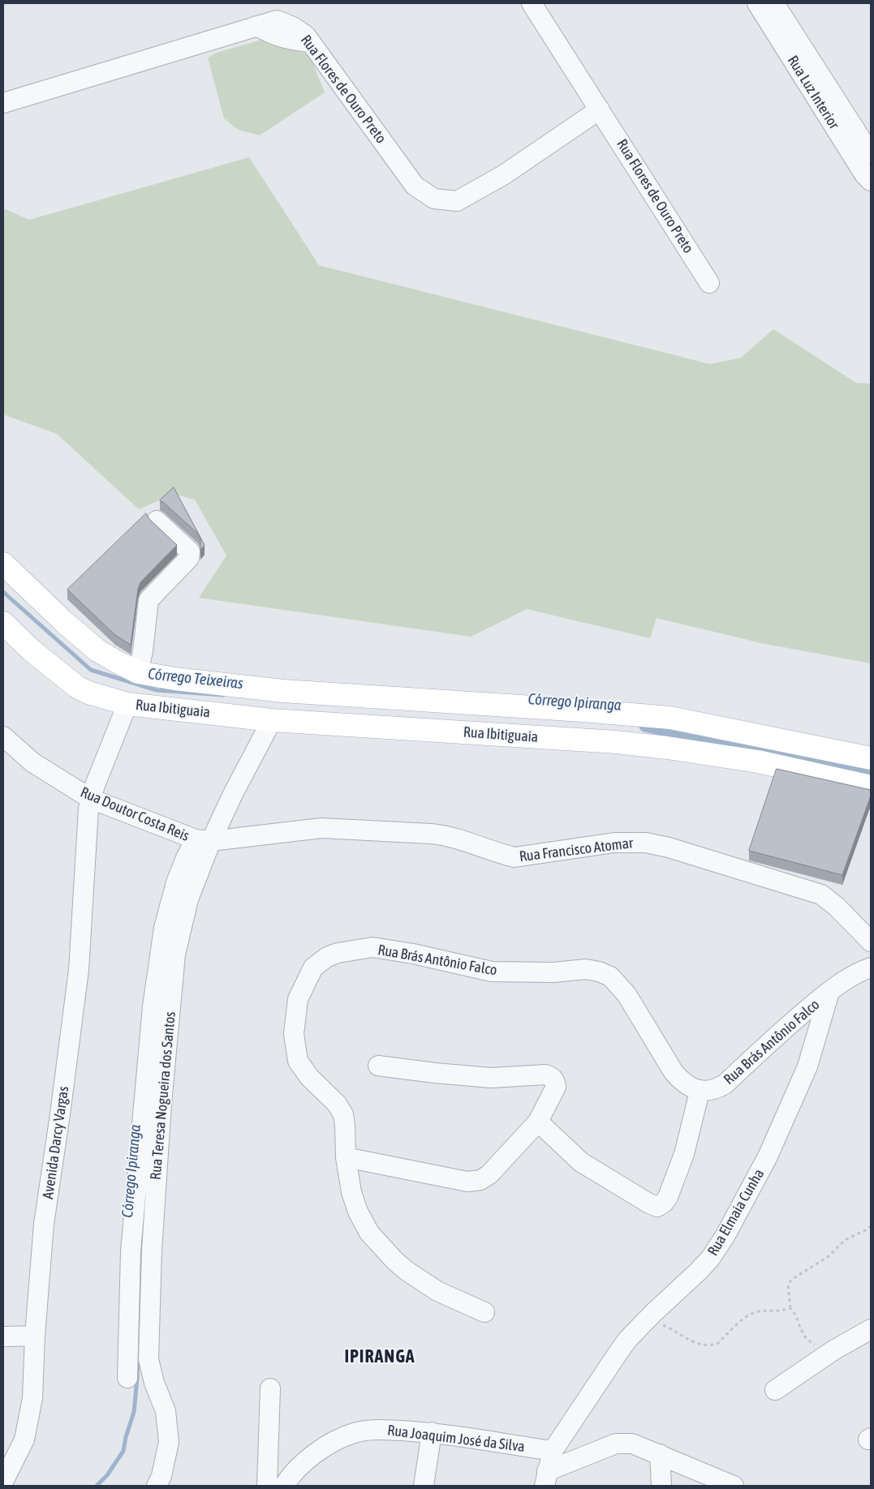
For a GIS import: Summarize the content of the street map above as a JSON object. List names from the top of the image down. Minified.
{"streets":{"main road":["Rua Ibitiguaia"],"street":["Rua Flores de Ouro Preto","Rua Luz Interior","Rua Doutor Costa Reis","Rua Francisco Atomar","Rua Brás Antônio Falco","Rua Teresa Nogueira dos Santos","Avenida Darcy Vargas","Rua Elmaia Cunha","Rua Joaquim José da Silva"]},"crossings":[["Rua Ibitiguaia","Rua Teresa Nogueira dos Santos"],["Rua Ibitiguaia","Avenida Darcy Vargas"],["Rua Doutor Costa Reis","Rua Francisco Atomar"],["Rua Doutor Costa Reis","Rua Teresa Nogueira dos Santos"],["Rua Doutor Costa Reis","Avenida Darcy Vargas"],["Rua Francisco Atomar","Rua Teresa Nogueira dos Santos"],["Rua Brás Antônio Falco","Rua Elmaia Cunha"],["Rua Elmaia Cunha","Rua Joaquim José da Silva"]],"districts":["IPIRANGA"],"water":["Córrego Teixeiras","Córrego Ipiranga"]}
